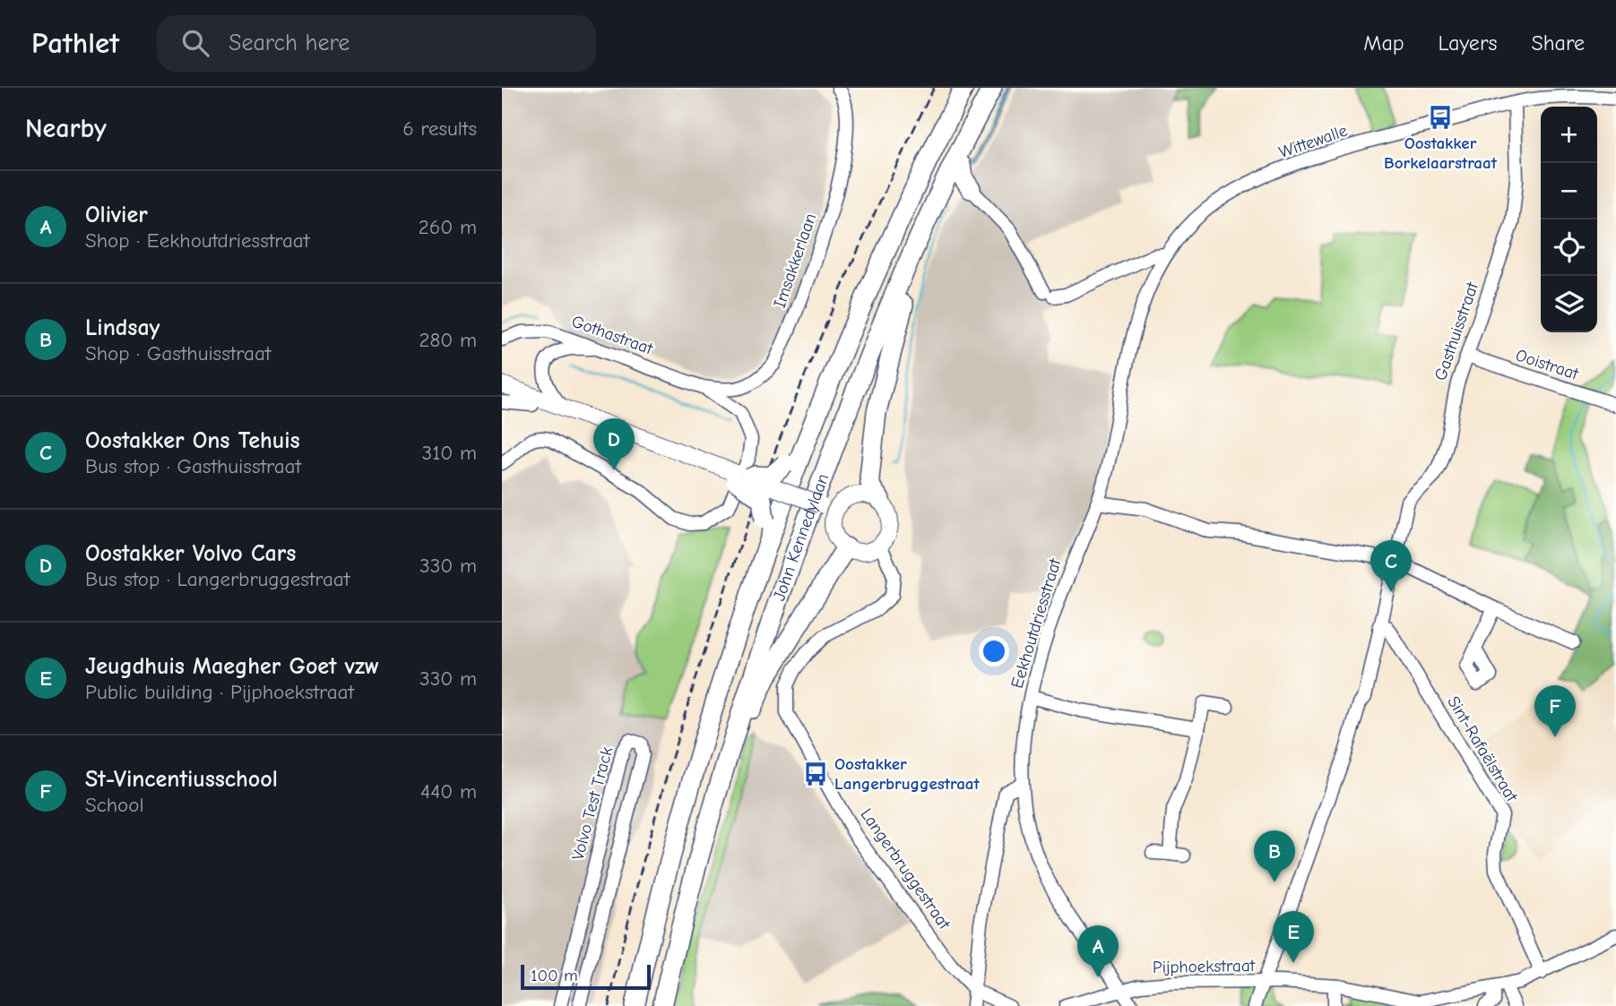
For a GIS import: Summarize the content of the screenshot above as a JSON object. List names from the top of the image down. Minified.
{"streets":{"highway":["John Kennedylaan"],"street":["Wittewalle","Imsakkerlaan","Gasthuisstraat","Gothastraat","Ooistraat","Eekhoutdriesstraat","Sint-Rafaëlstraat","Volvo Test Track","Langerbruggestraat","Pijphoekstraat"]},"crossings":[["Wittewalle","Gasthuisstraat"],["Wittewalle","Eekhoutdriesstraat"],["Imsakkerlaan","Gothastraat"],["Gasthuisstraat","Ooistraat"],["Gasthuisstraat","Sint-Rafaëlstraat"],["Gasthuisstraat","Pijphoekstraat"],["Eekhoutdriesstraat","Pijphoekstraat"],["Sint-Rafaëlstraat","Pijphoekstraat"]],"places":{"bus stop":["Oostakker Borkelaarstraat","Oostakker Langerbruggestraat"]},"scale_bar":"100 m","page":{"header":"Pathlet","search":"Search here","nav":["Map","Layers","Share"],"heading":["Nearby","6 results"],"map_buttons":["+","−"],"list":[{"mark":"A","name":"Olivier","note":"Shop · Eekhoutdriesstraat","value":"260 m"},{"mark":"B","name":"Lindsay","note":"Shop · Gasthuisstraat","value":"280 m"},{"mark":"C","name":"Oostakker Ons Tehuis","note":"Bus stop · Gasthuisstraat","value":"310 m"},{"mark":"D","name":"Oostakker Volvo Cars","note":"Bus stop · Langerbruggestraat","value":"330 m"},{"mark":"E","name":"Jeugdhuis Maegher Goet vzw","note":"Public building · Pijphoekstraat","value":"330 m"},{"mark":"F","name":"St-Vincentiusschool","note":"School","value":"440 m"}],"pins":["D","C","F","B","E","A"],"scale":"100 m"}}
